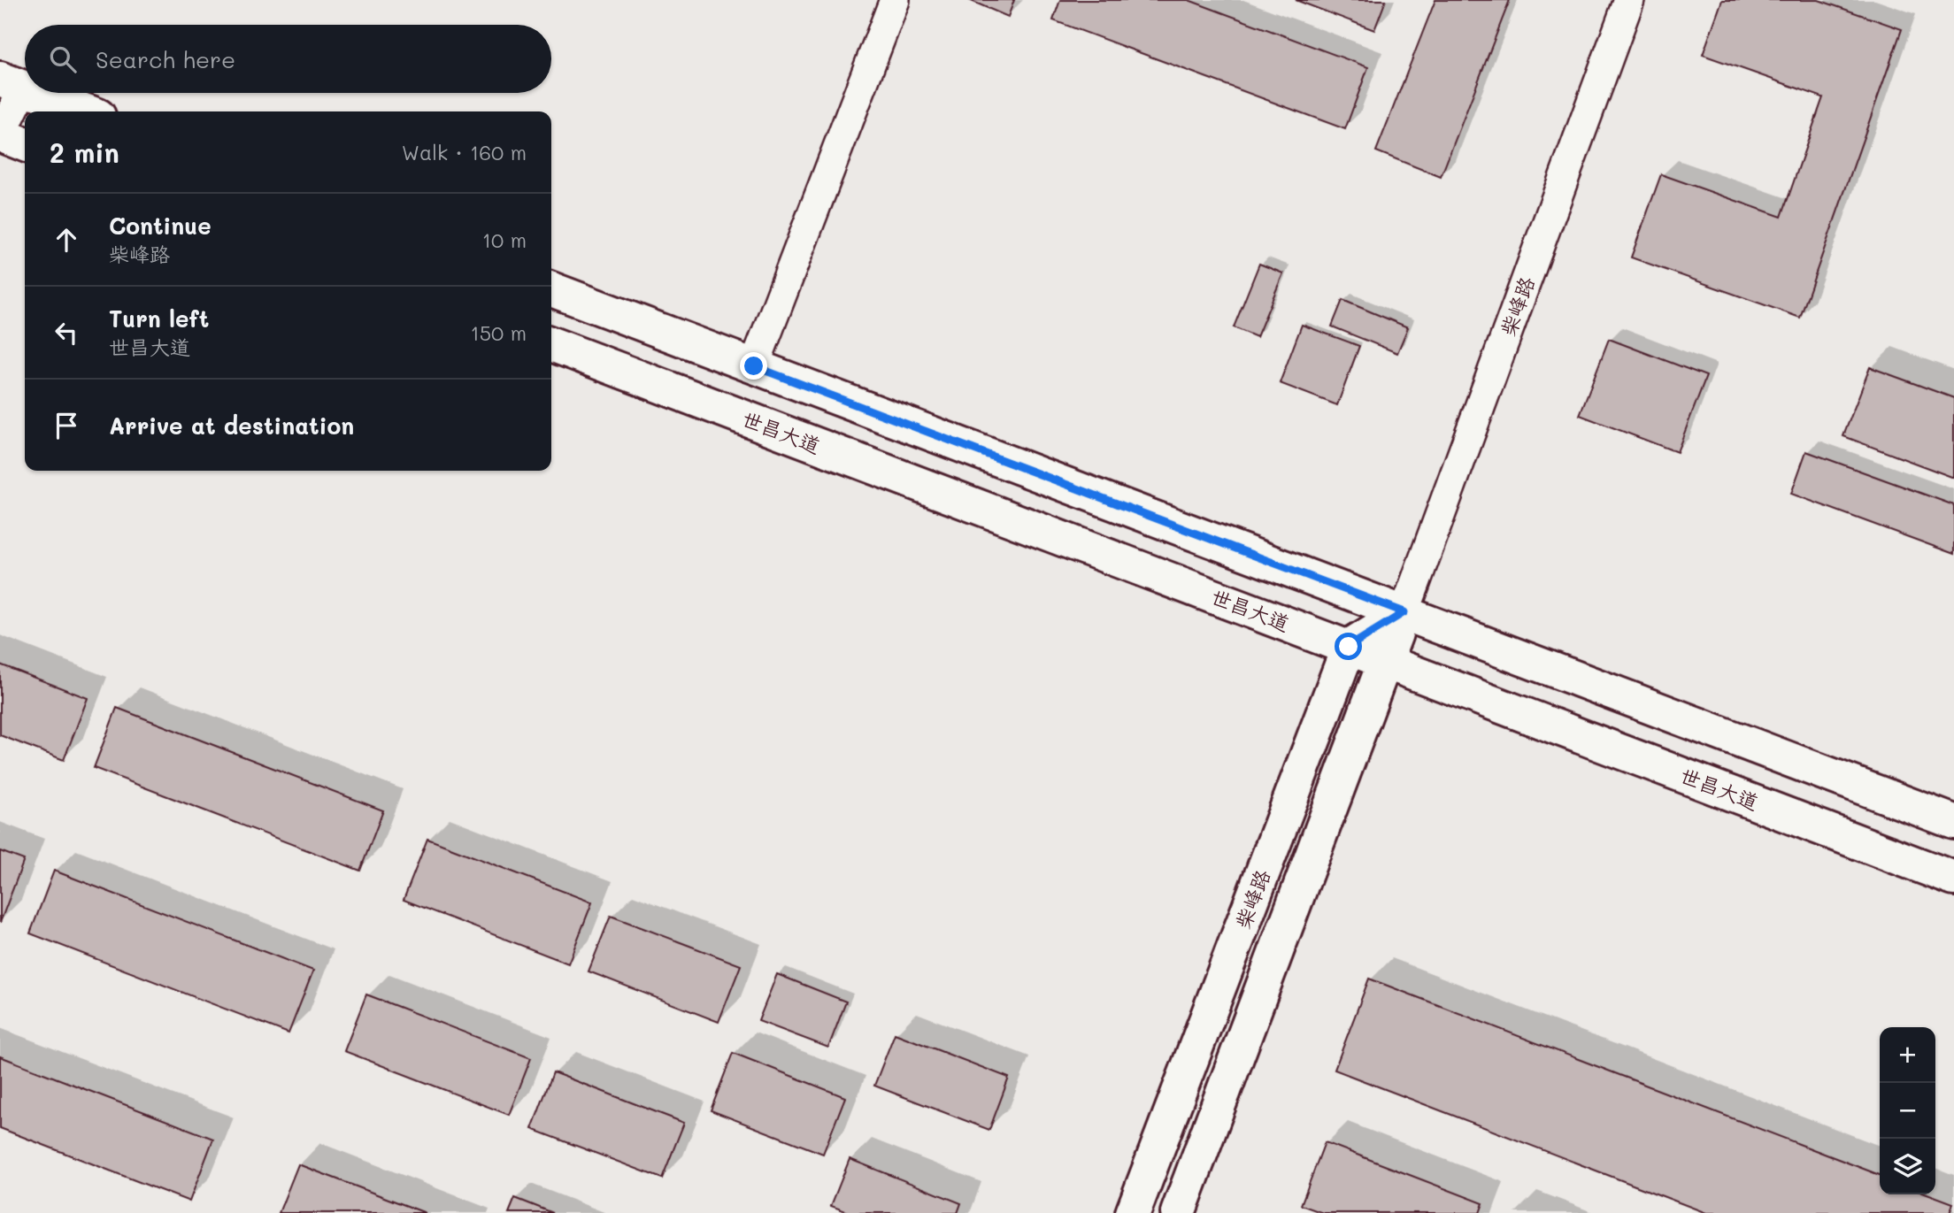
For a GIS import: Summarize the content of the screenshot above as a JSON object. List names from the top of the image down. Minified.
{"streets":{"main road":["柴峰路","世昌大道"]},"crossings":[["柴峰路","世昌大道"]],"page":{"search":"Search here","heading":["2 min","Walk · 160 m"],"list":[["Continue","柴峰路","10 m"],["Turn left","世昌大道","150 m"],"Arrive at destination"],"map_buttons":["+","−"]}}
